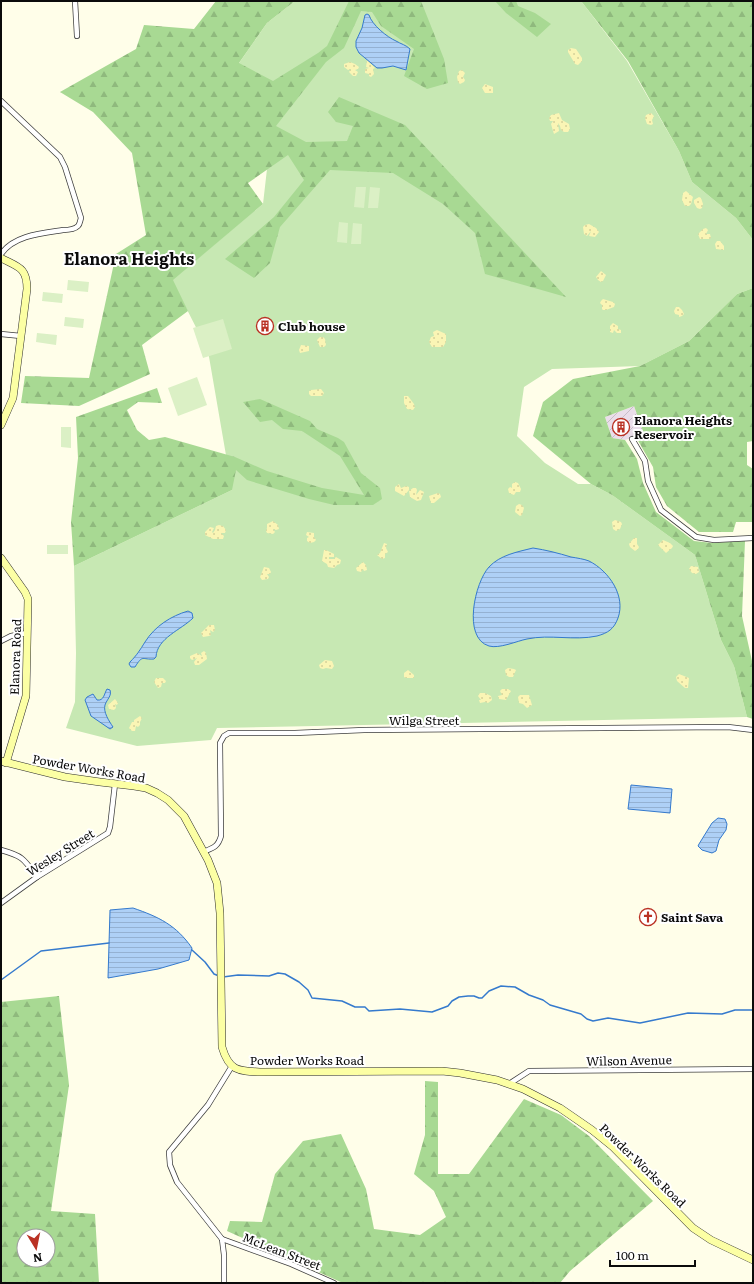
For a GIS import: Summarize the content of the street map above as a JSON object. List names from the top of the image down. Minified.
{"streets":{"main road":["Elanora Road","Powder Works Road"],"street":["Wilga Street","Wesley Street","Wilson Avenue","McLean Street"]},"crossings":[["Elanora Road","Powder Works Road"],["Wilga Street","Powder Works Road"],["Powder Works Road","Wesley Street"],["Powder Works Road","Wilson Avenue"]],"districts":["Elanora Heights"],"places":{"building":["Club house","Elanora Heights Reservoir"],"church":["Saint Sava"]},"scale_bar":"100 m","north":"bottom"}
